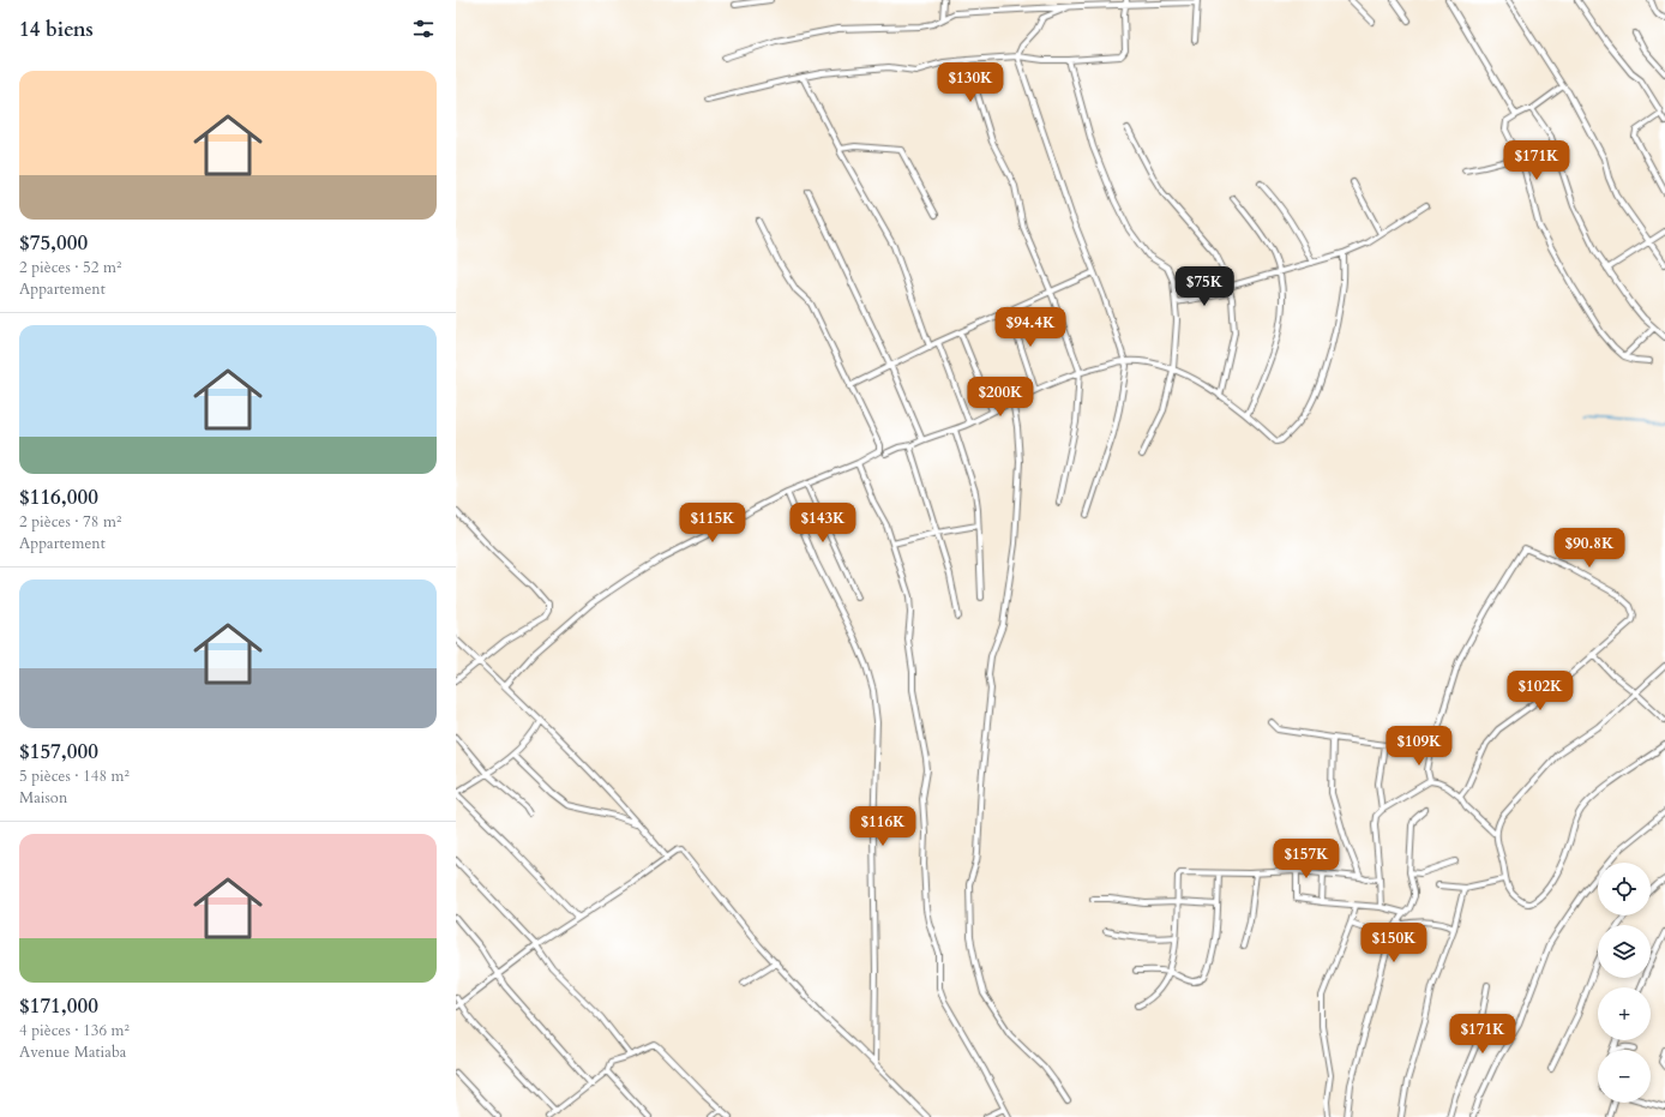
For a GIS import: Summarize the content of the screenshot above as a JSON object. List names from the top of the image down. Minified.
{"page":{"heading":"14 biens","list":[{"name":"$75,000","note":"2 pièces · 52 m² · Appartement"},{"name":"$116,000","note":"2 pièces · 78 m² · Appartement"},{"name":"$157,000","note":"5 pièces · 148 m² · Maison"},{"name":"$171,000","note":"4 pièces · 136 m² · Avenue Matiaba"}],"price":["$130K","$171K","$75K","$94.4K","$200K","$115K","$143K","$90.8K","$102K","$109K","$116K","$157K","$150K","$171K"],"map_buttons":["+","−"]}}
